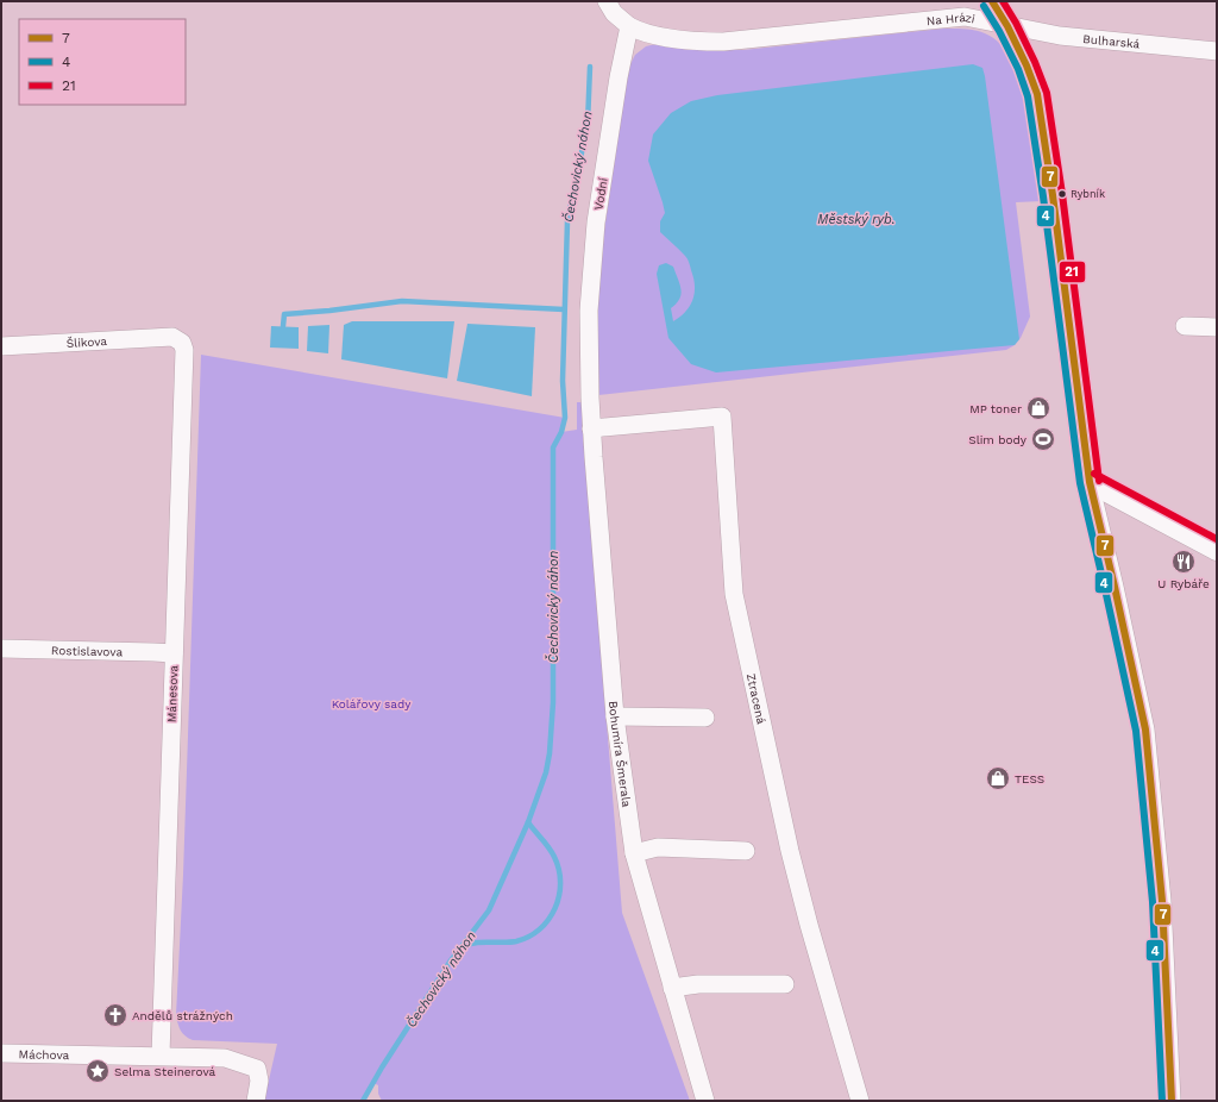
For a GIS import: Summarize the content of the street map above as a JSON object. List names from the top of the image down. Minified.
{"streets":{"street":["Na Hrázi","Bulharská","Vodní","Šlikova","Rostislavova","Mánesova","Ztracená","Bohumíra Šmerala","Máchova"]},"crossings":[["Na Hrázi","Bulharská"],["Na Hrázi","Vodní"],["Vodní","Bohumíra Šmerala"],["Šlikova","Mánesova"],["Rostislavova","Mánesova"],["Mánesova","Máchova"],["Ztracená","Bohumíra Šmerala"]],"water":["Čechovický náhon","Městský ryb."],"parks":["Kolářovy sady"],"places":{"other":["Rybník"],"shop":["MP toner","TESS"],"sports":["Slim body"],"restaurant":["U Rybáře"],"church":["Andělů strážných"],"place":["Selma Steinerová"]},"lines":["transit line 7","transit line 21","transit line 4"],"legend":["7","4","21"]}
